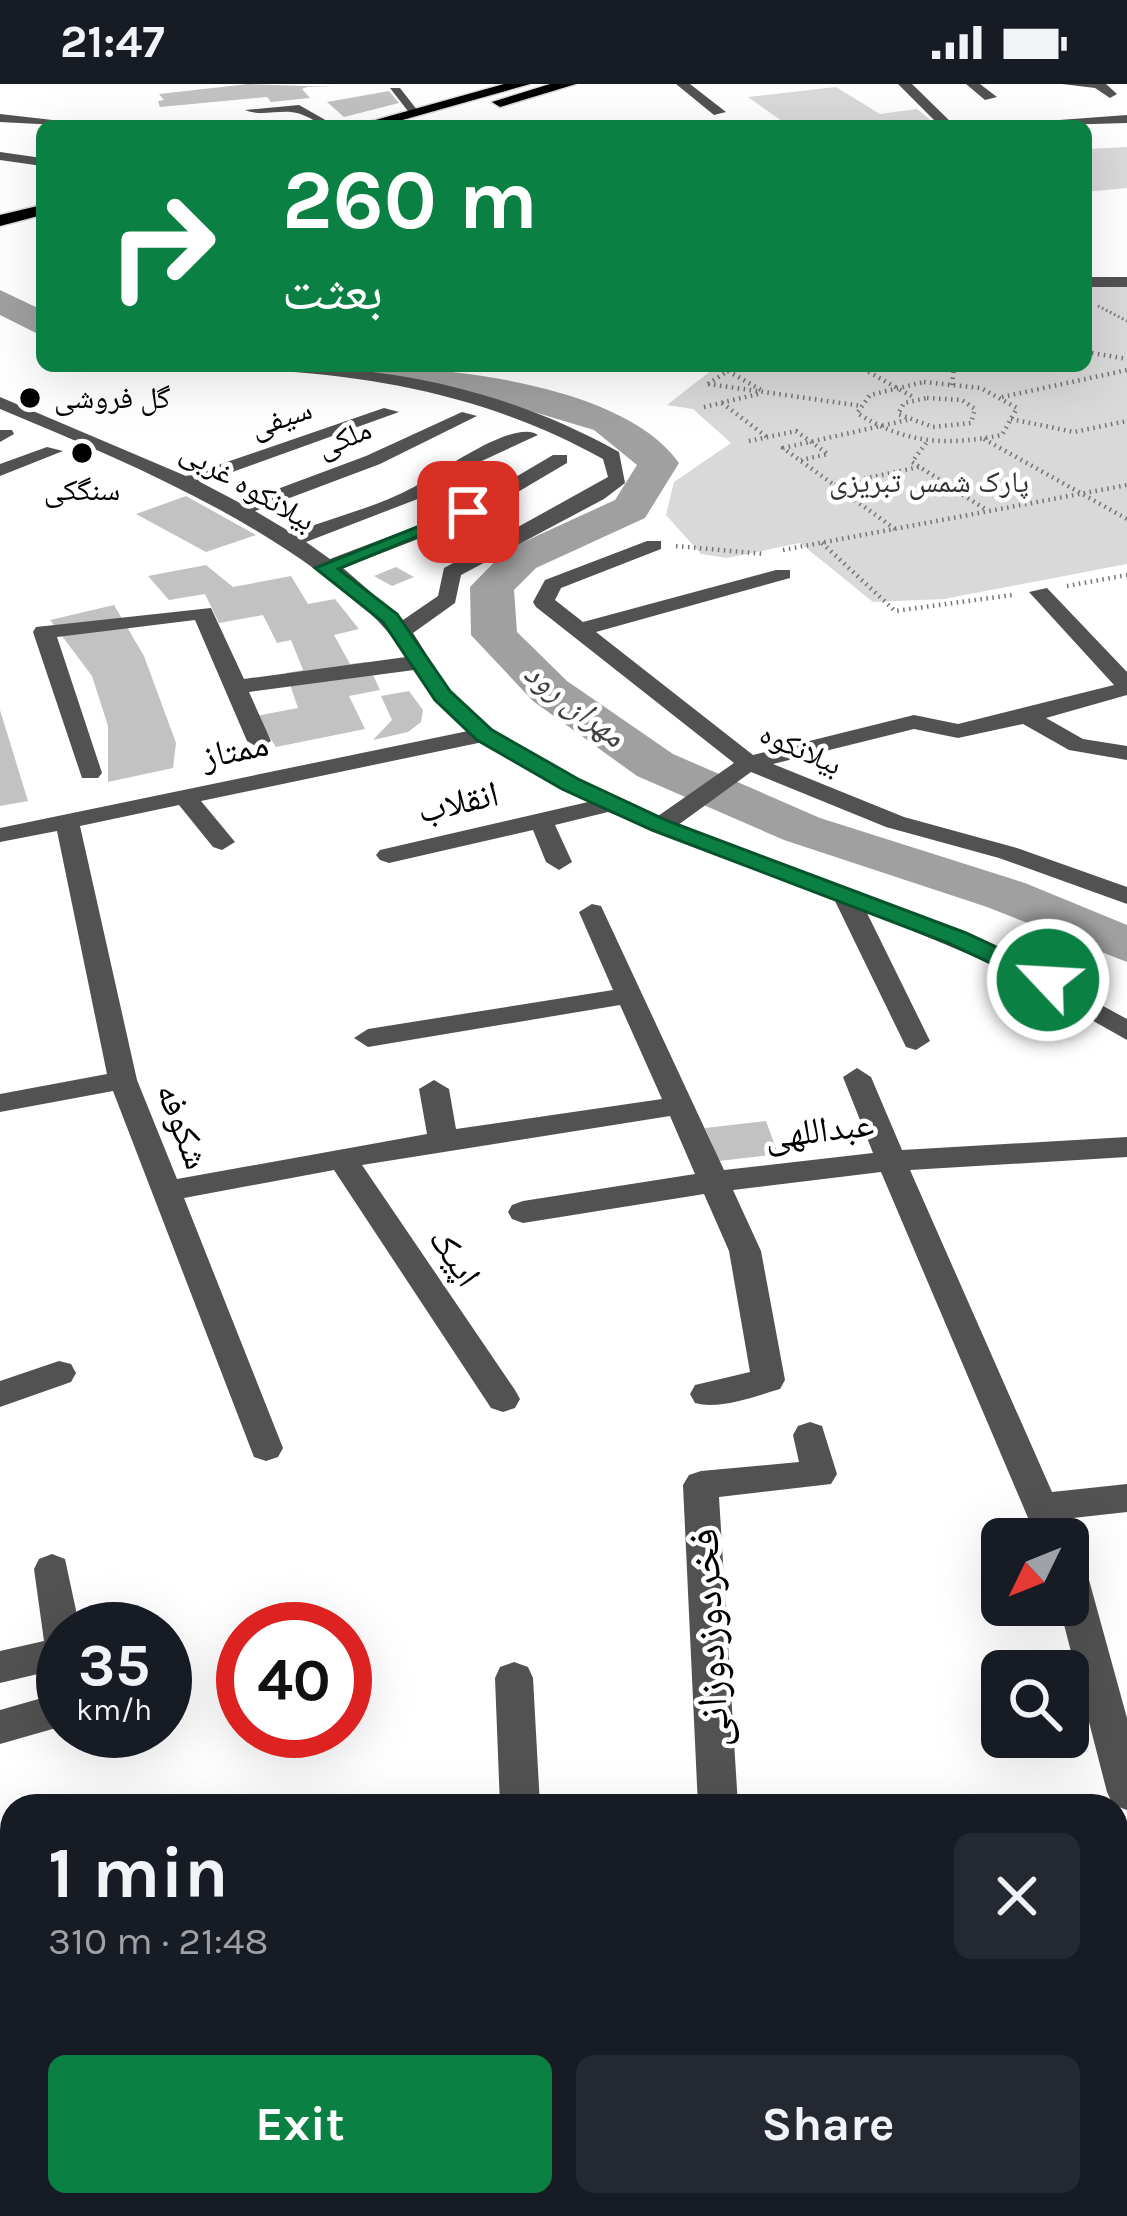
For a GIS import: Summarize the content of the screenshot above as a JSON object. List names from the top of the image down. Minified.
{"streets":{"street":["سیفی","ملکی","بیلانکوه غربی","بیلانکوه","ممتاز","انقلاب","شکوفه","عبداللهی","اپیک","فخردوزدوزانی"]},"crossings":[["سیفی","بیلانکوه غربی"],["ملکی","بیلانکوه غربی"],["بیلانکوه غربی","ممتاز"],["بیلانکوه غربی","انقلاب"],["ممتاز","شکوفه"]],"water":["مهران رود"],"parks":["پارک شمس تبریزی"],"places":["گل فروشی","سنگکی"],"north":"bottom left","page":{"status":"21:47","turn":["260 m","بعثت"],"speed":"35 km/h","limit":"40","heading":["1 min","310 m · 21:48"],"buttons":["Exit","Share"]}}
